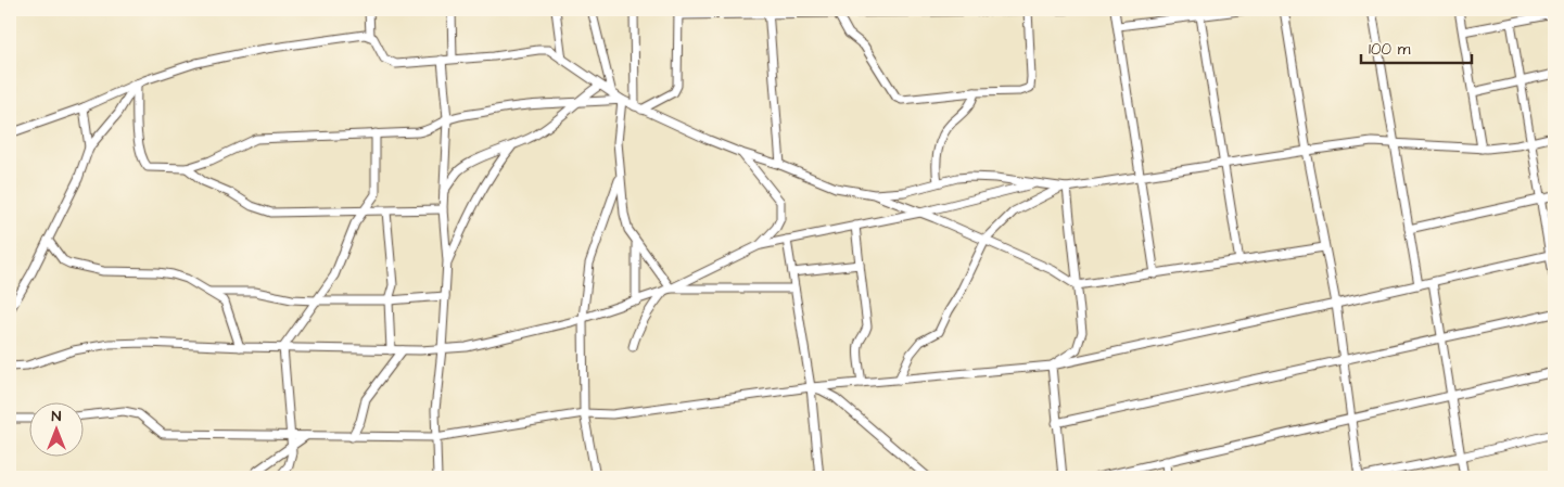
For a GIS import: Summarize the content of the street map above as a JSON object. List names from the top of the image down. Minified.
{"scale_bar":"100 m","north":"top"}
